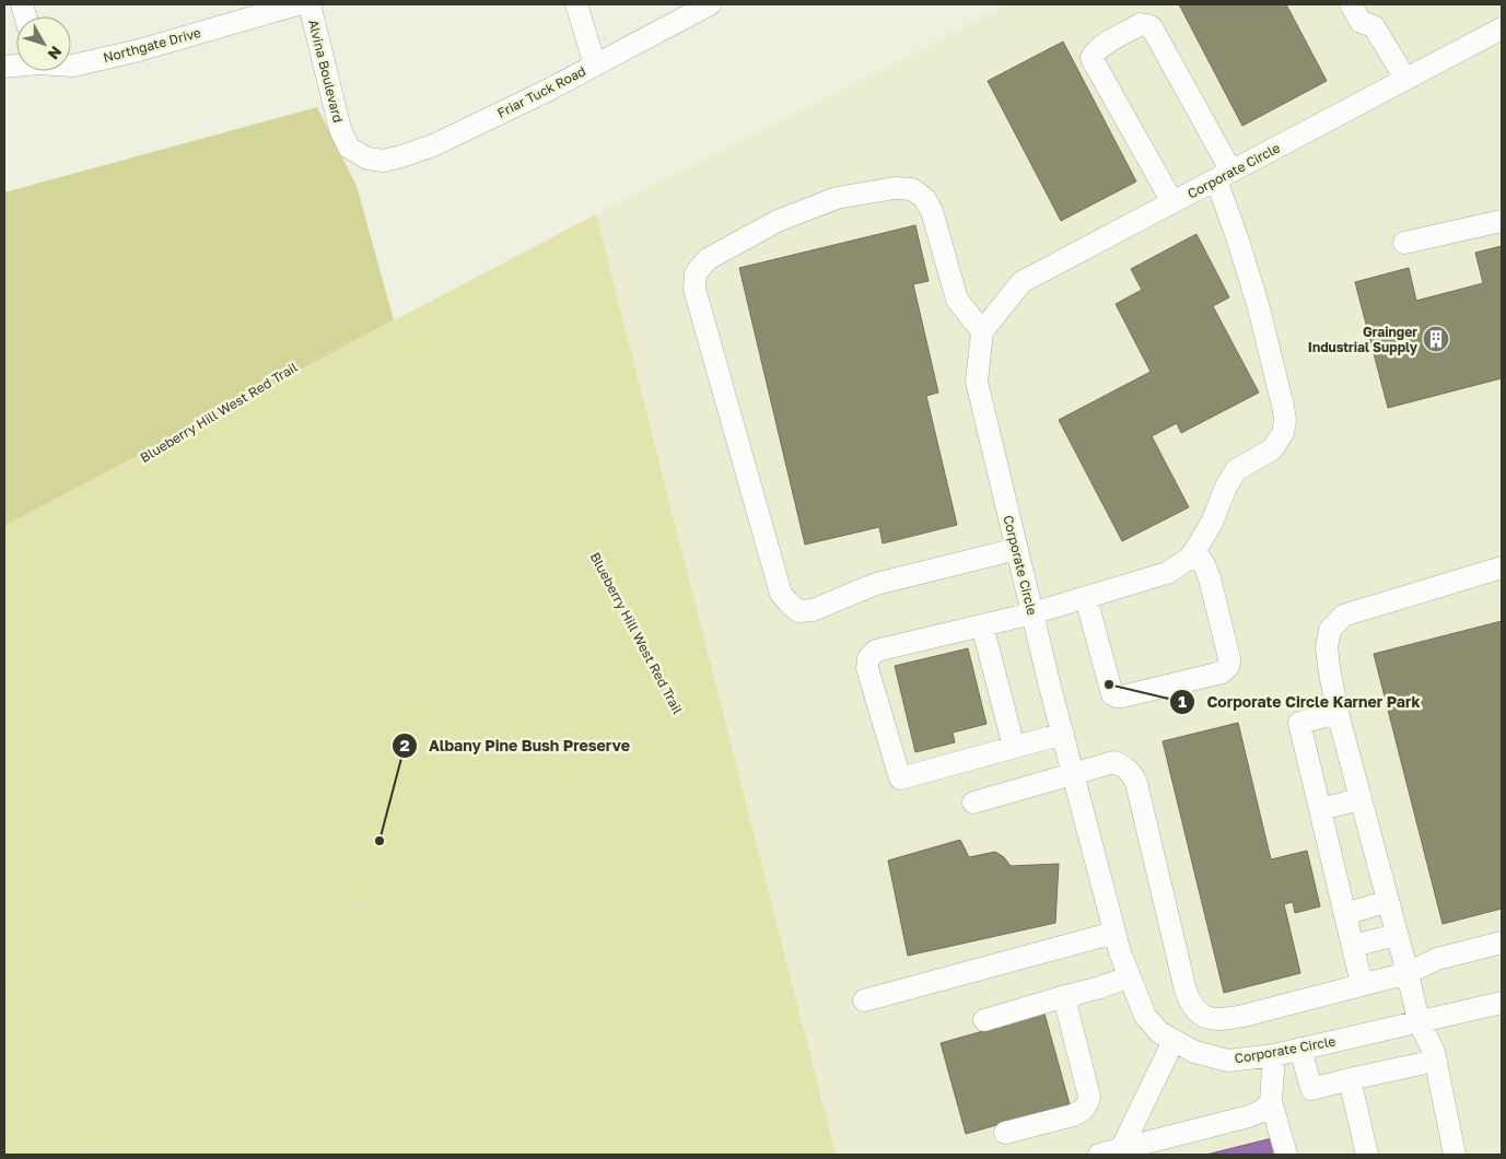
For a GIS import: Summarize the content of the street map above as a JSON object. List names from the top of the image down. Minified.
{"streets":{"street":["Northgate Drive","Alvina Boulevard","Friar Tuck Road","Corporate Circle"],"path":["Blueberry Hill West Red Trail"]},"crossings":[["Alvina Boulevard","Friar Tuck Road"]],"places":{"building":["Grainger Industrial Supply"],"other":["Corporate Circle Karner Park","Albany Pine Bush Preserve"]},"north":"bottom right"}
